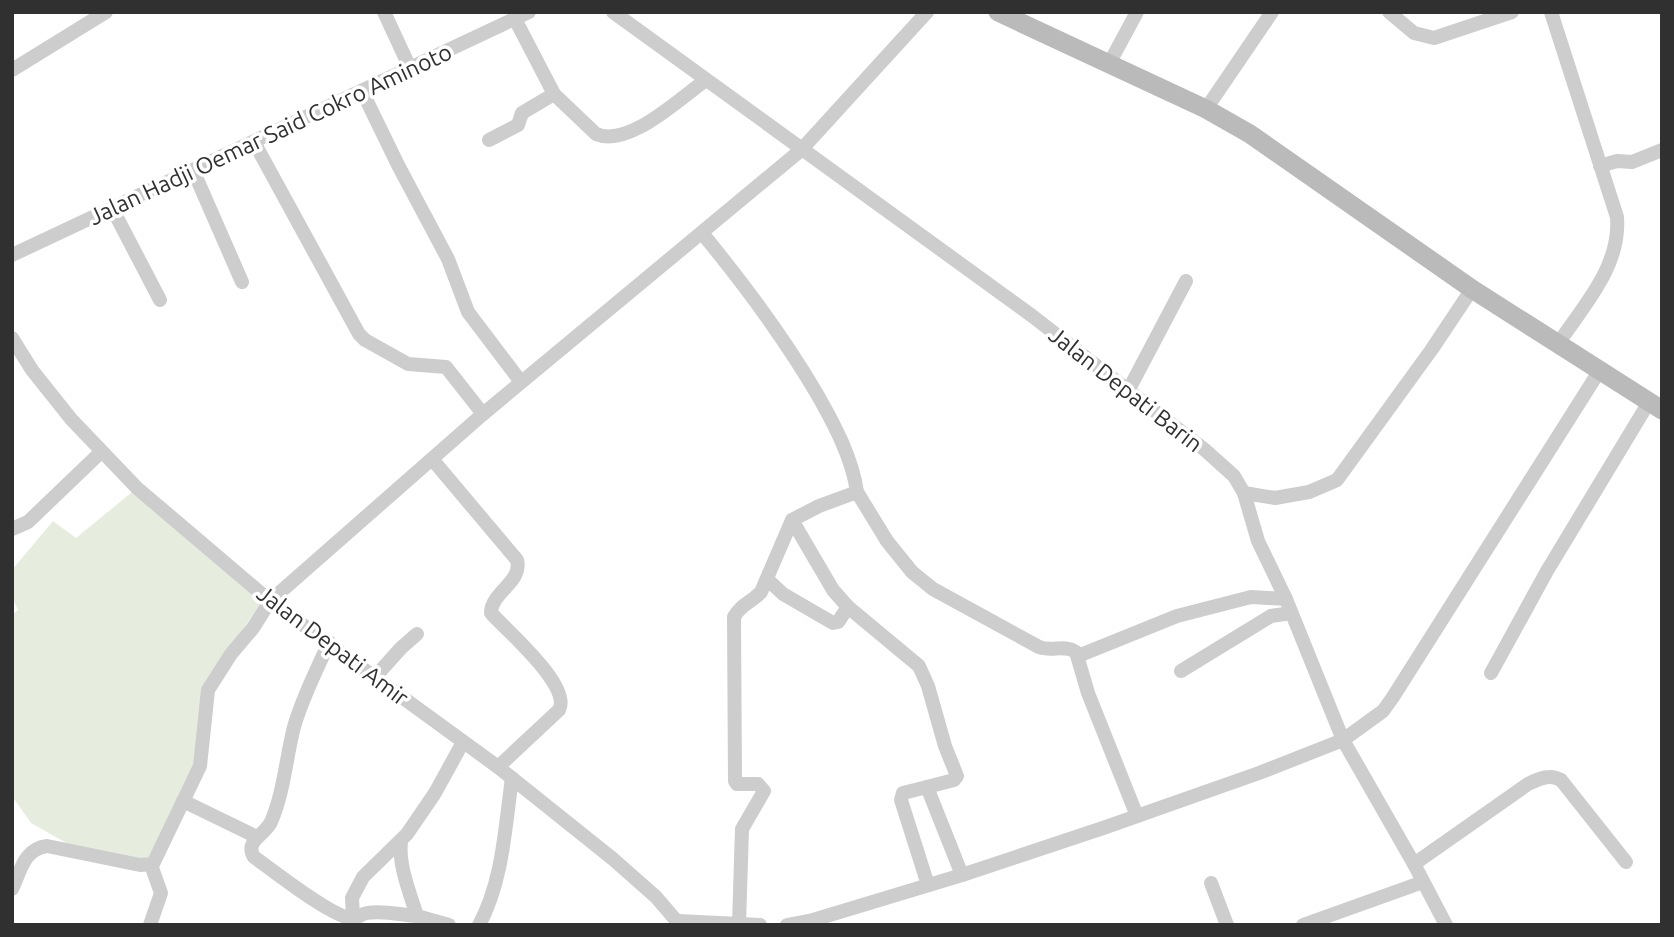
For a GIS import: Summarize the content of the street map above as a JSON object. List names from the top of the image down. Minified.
{"streets":{"street":["Jalan Hadji Oemar Said Cokro Aminoto","Jalan Depati Barin","Jalan Depati Amir"]}}
